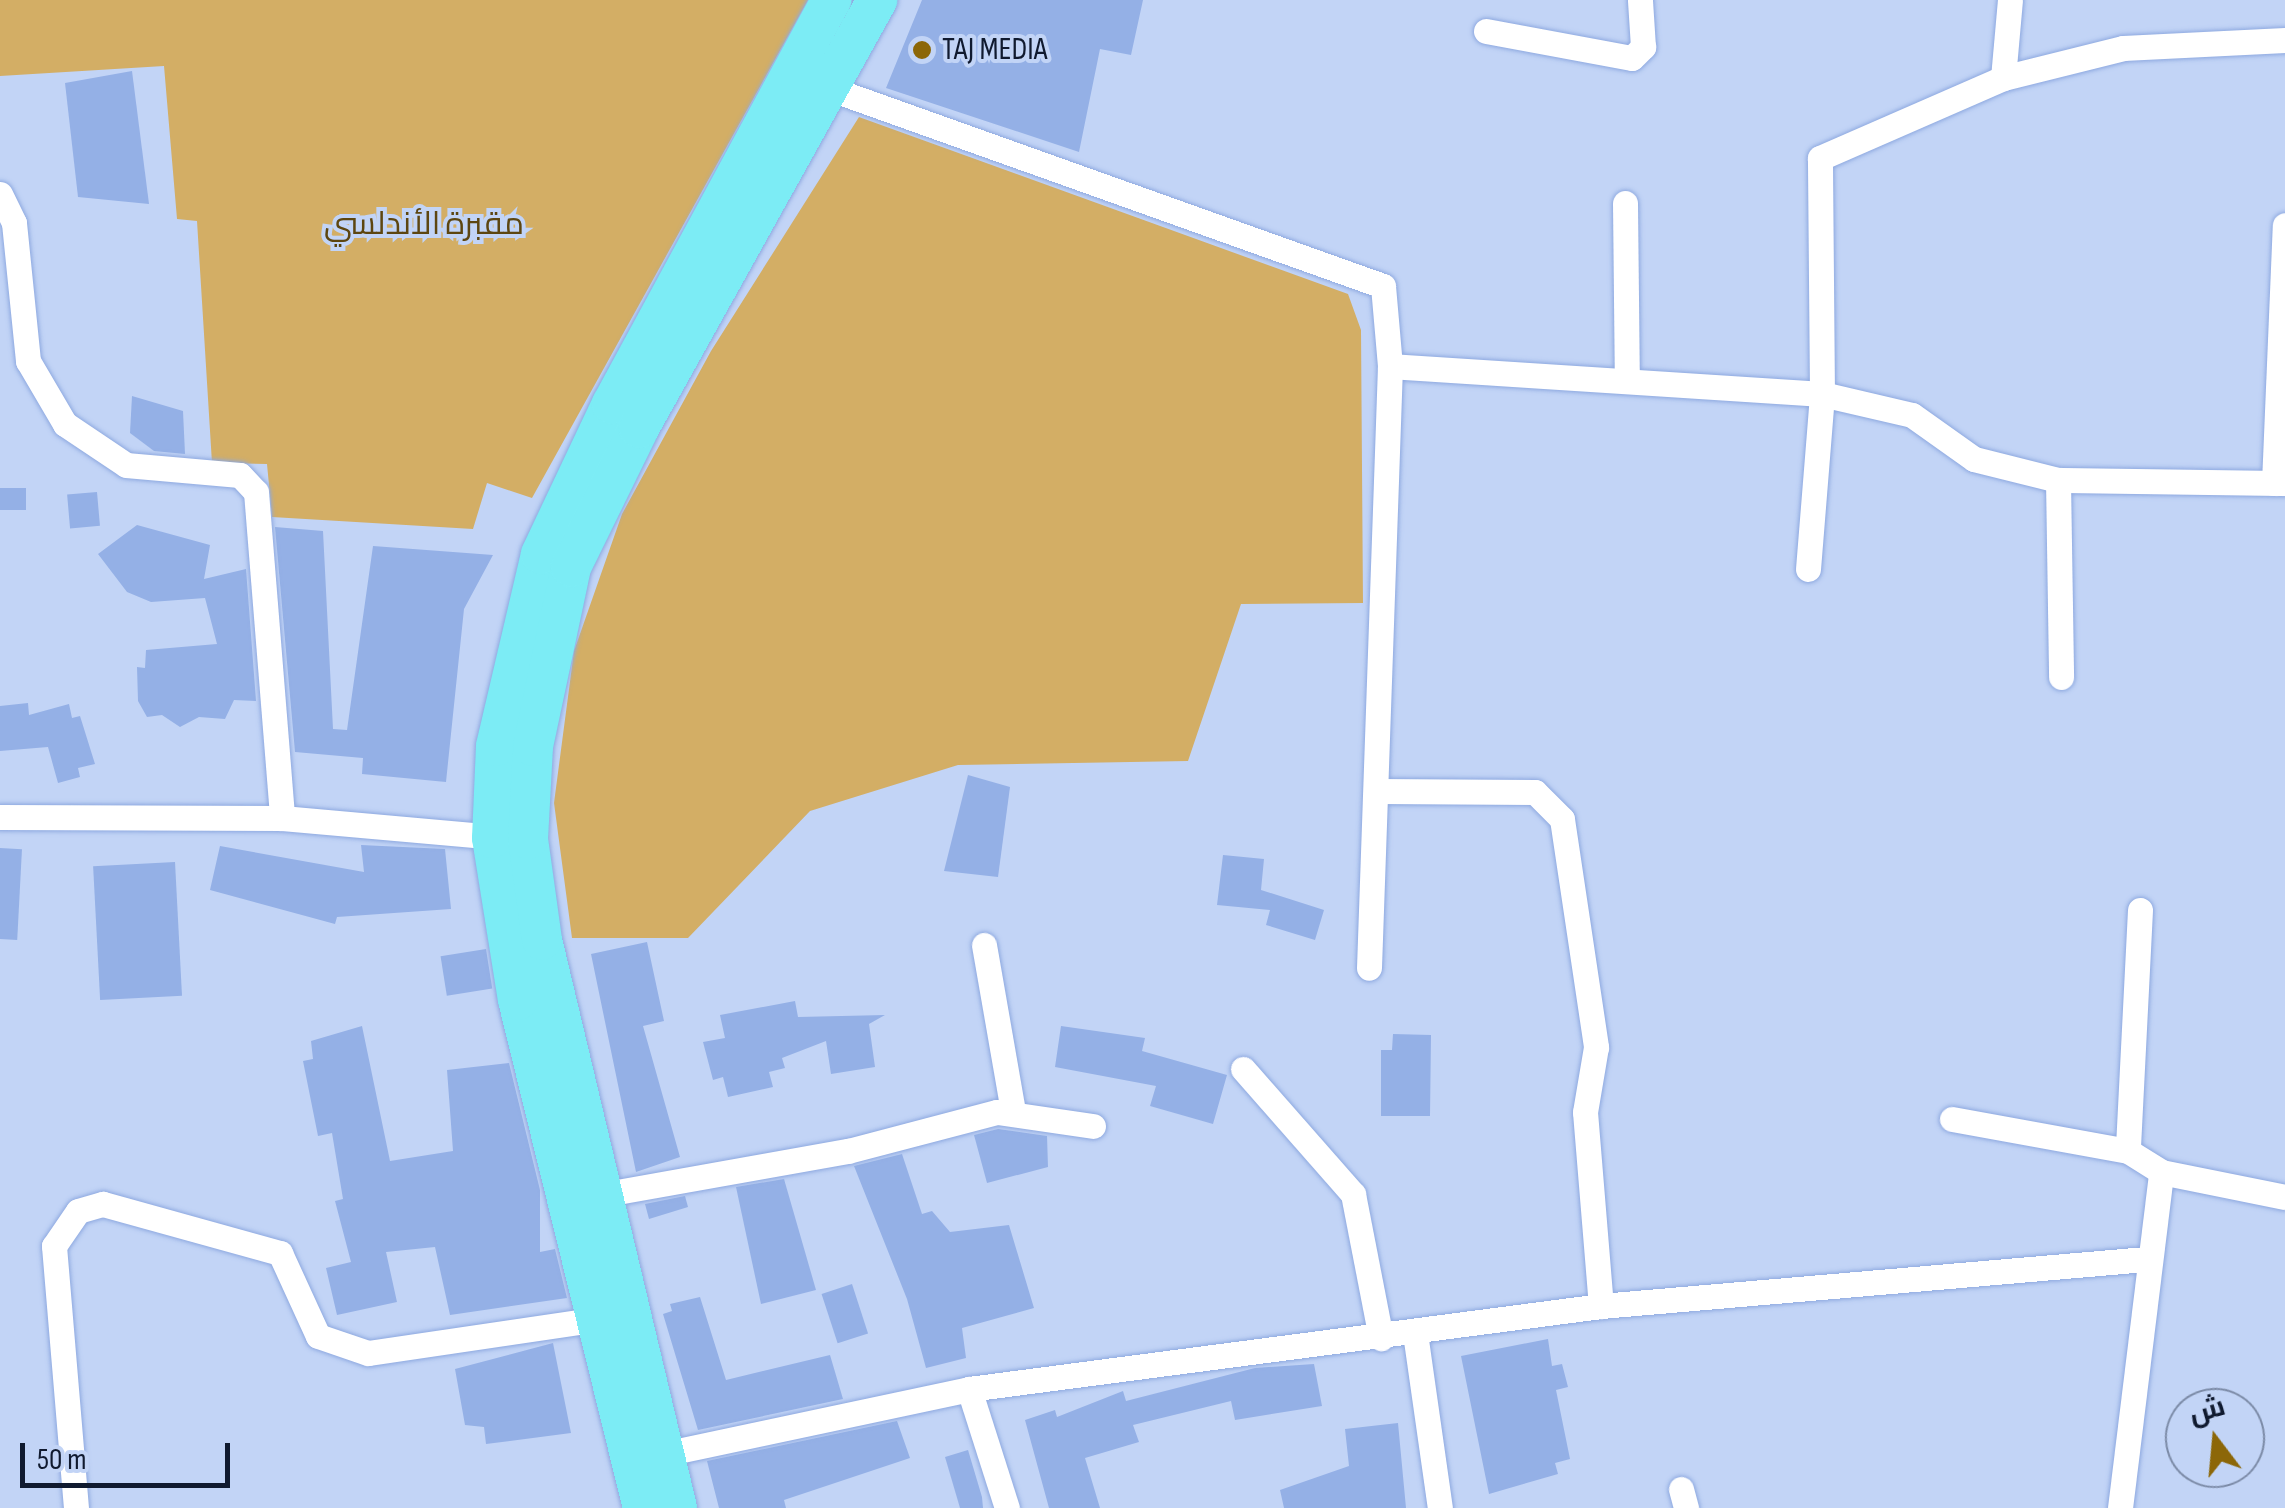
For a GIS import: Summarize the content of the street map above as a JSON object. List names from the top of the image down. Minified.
{"parks":["مقبرة الأندلسي"],"places":["TAJ MEDIA"],"scale_bar":"50 m","north":"top"}
